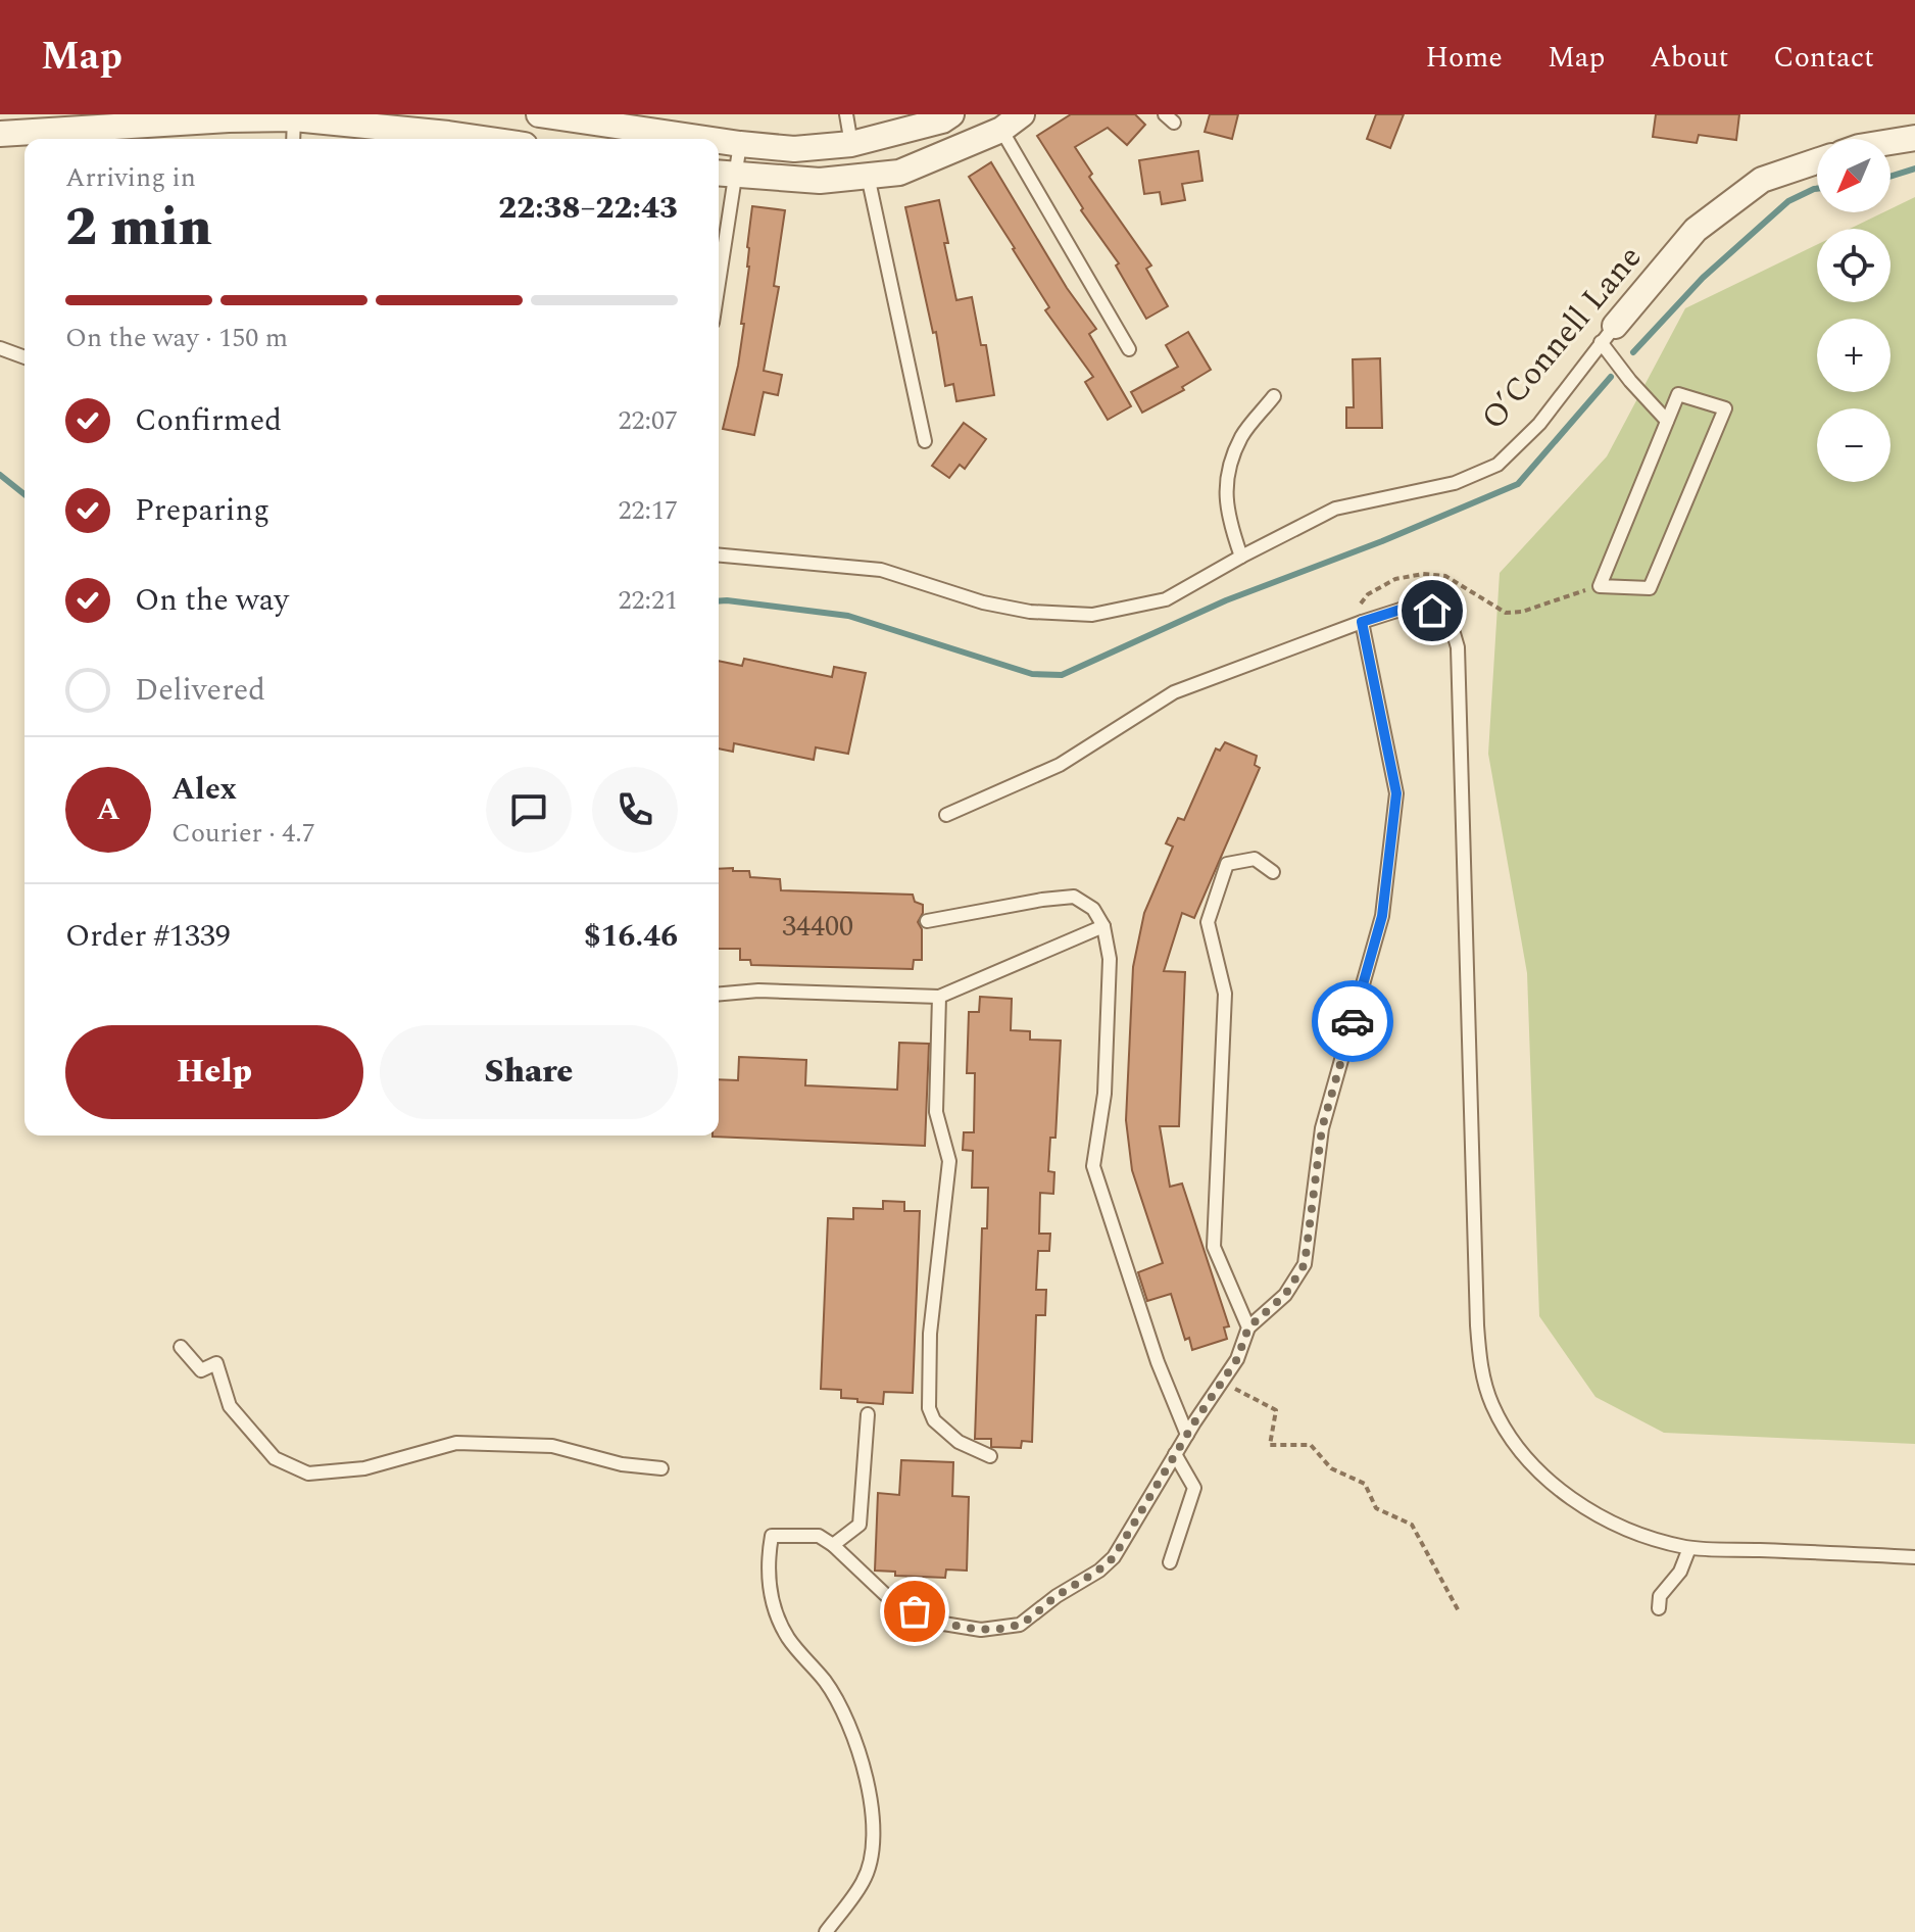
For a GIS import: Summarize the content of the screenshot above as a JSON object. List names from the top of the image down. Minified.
{"streets":{"street":["O’Connell Lane"]},"house_numbers":["34400"],"north":"bottom left","page":{"header":"Map","nav":["Home","Map","About","Contact"],"map_buttons":["+","−"],"heading":["2 min","Arriving in","22:38–22:43"],"panel":["Alex","Courier · 4.7","Order #1339","$16.46"],"bar":"On the way · 150 m","list":[["Confirmed","22:07"],["Preparing","22:17"],["On the way","22:21"],"Delivered"],"round":"A","buttons":["Help","Share"]}}
